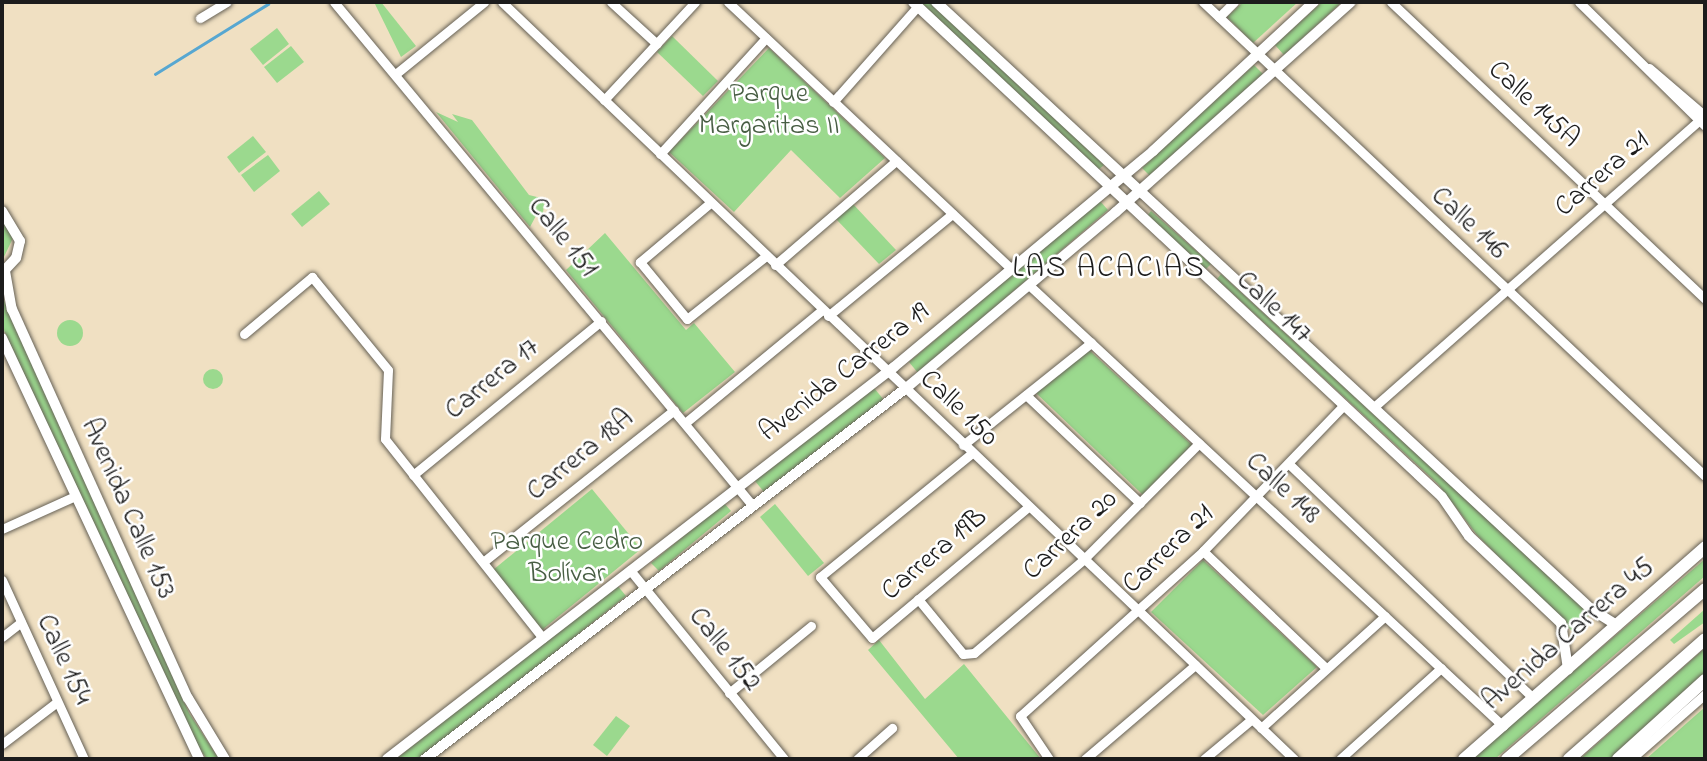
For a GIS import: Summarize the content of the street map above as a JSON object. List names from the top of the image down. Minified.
{"streets":{"highway":["Avenida Carrera 45"],"main road":["Calle 147","Avenida Carrera 19","Avenida Calle 153"],"street":["Calle 145A","Carrera 21","Calle 146","Calle 151","Carrera 17","Calle 150","Carrera 18A","Calle 148","Carrera 20","Carrera 19B","Calle 152","Calle 154"]},"crossings":[["Calle 145A","Carrera 21"],["Carrera 21","Calle 146"],["Carrera 21","Calle 147"],["Carrera 21","Calle 150"],["Carrera 21","Calle 148"],["Calle 146","Avenida Carrera 19"],["Calle 151","Avenida Carrera 19"],["Calle 151","Carrera 17"],["Calle 151","Carrera 18A"],["Calle 147","Avenida Carrera 19"],["Calle 147","Avenida Carrera 45"],["Avenida Carrera 19","Calle 150"],["Avenida Carrera 19","Calle 148"],["Avenida Carrera 19","Calle 152"],["Calle 150","Carrera 20"],["Calle 150","Carrera 19B"],["Calle 148","Carrera 20"],["Calle 148","Avenida Carrera 45"],["Carrera 20","Carrera 19B"]],"districts":["LAS ACACIAS"],"parks":["Parque Margaritas II","Parque Cedro Bolívar"]}
